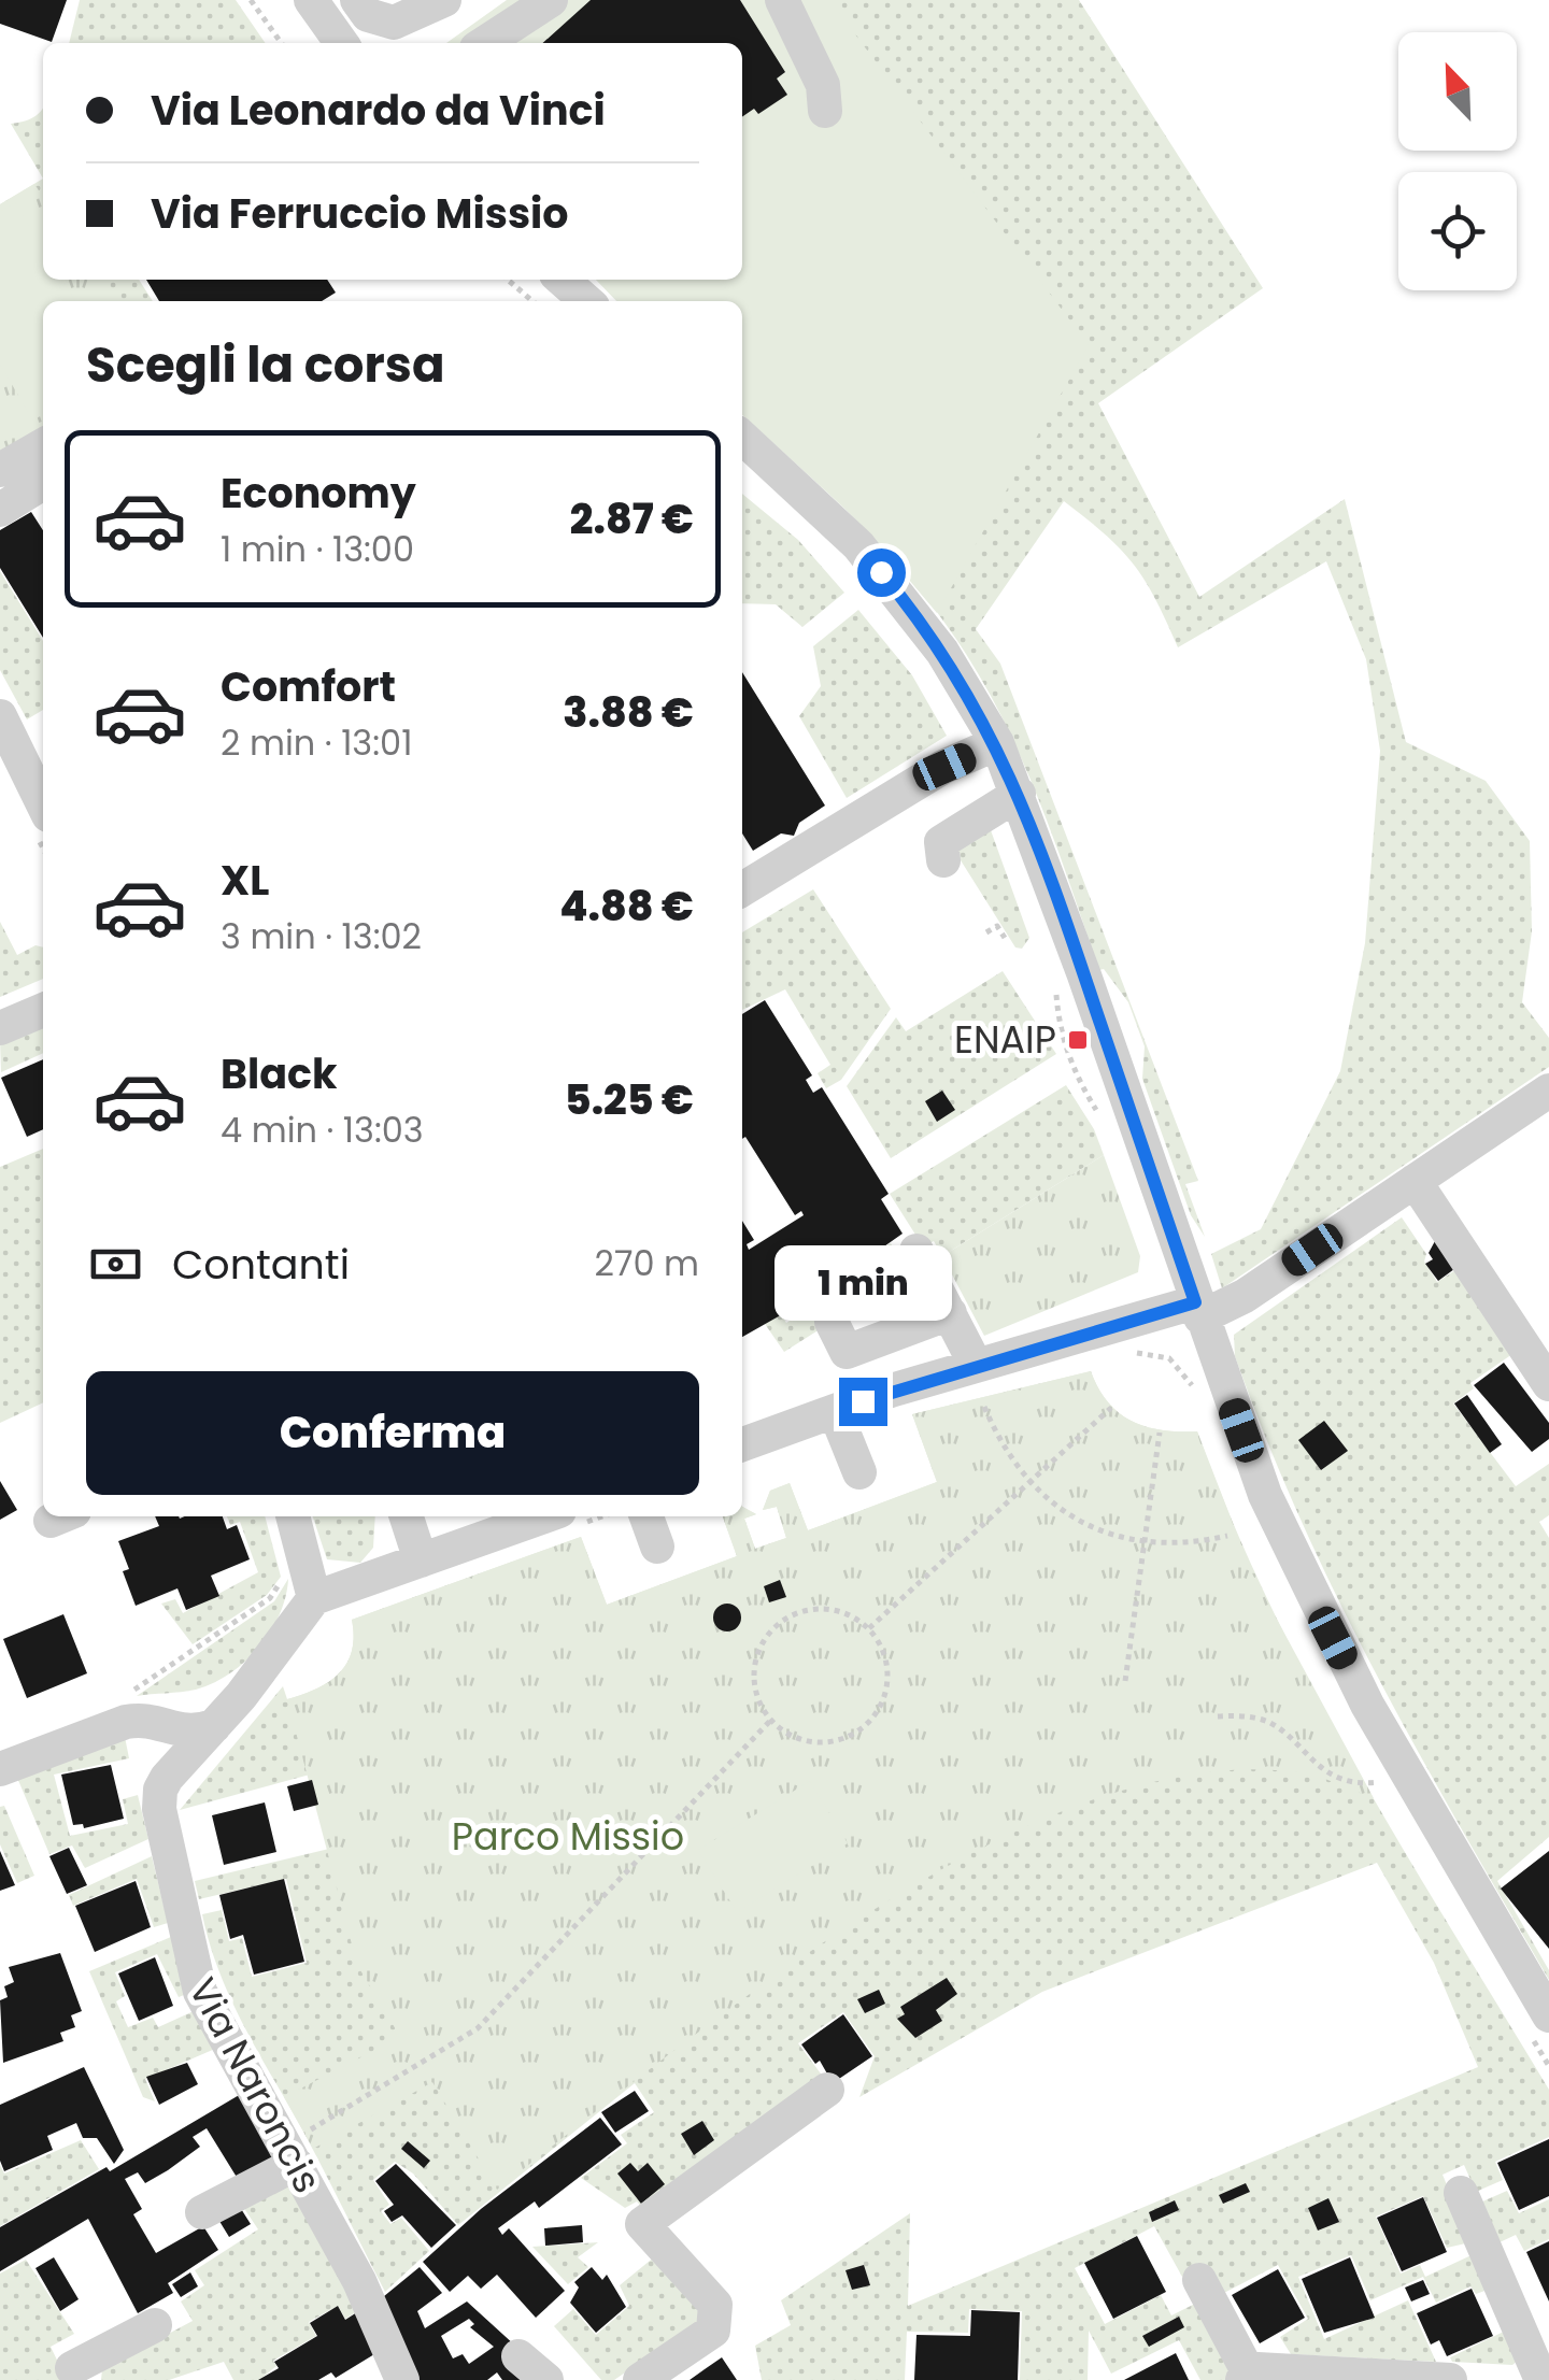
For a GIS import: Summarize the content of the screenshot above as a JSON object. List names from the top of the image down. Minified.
{"streets":{"street":["Via Naroncis"]},"parks":["Parco Missio"],"places":{"transit":["ENAIP"]},"north":"top left","page":{"banner":["Via Leonardo da Vinci","Via Ferruccio Missio"],"heading":"Scegli la corsa","list":[{"name":"Economy","note":"1 min · 13:00","value":"2.87 €"},{"name":"Comfort","note":"2 min · 13:01","value":"3.88 €"},{"name":"XL","note":"3 min · 13:02","value":"4.88 €"},{"name":"Black","note":"4 min · 13:03","value":"5.25 €"}],"pay":["Contanti","270 m"],"bubble":"1 min","buttons":"Conferma"}}
